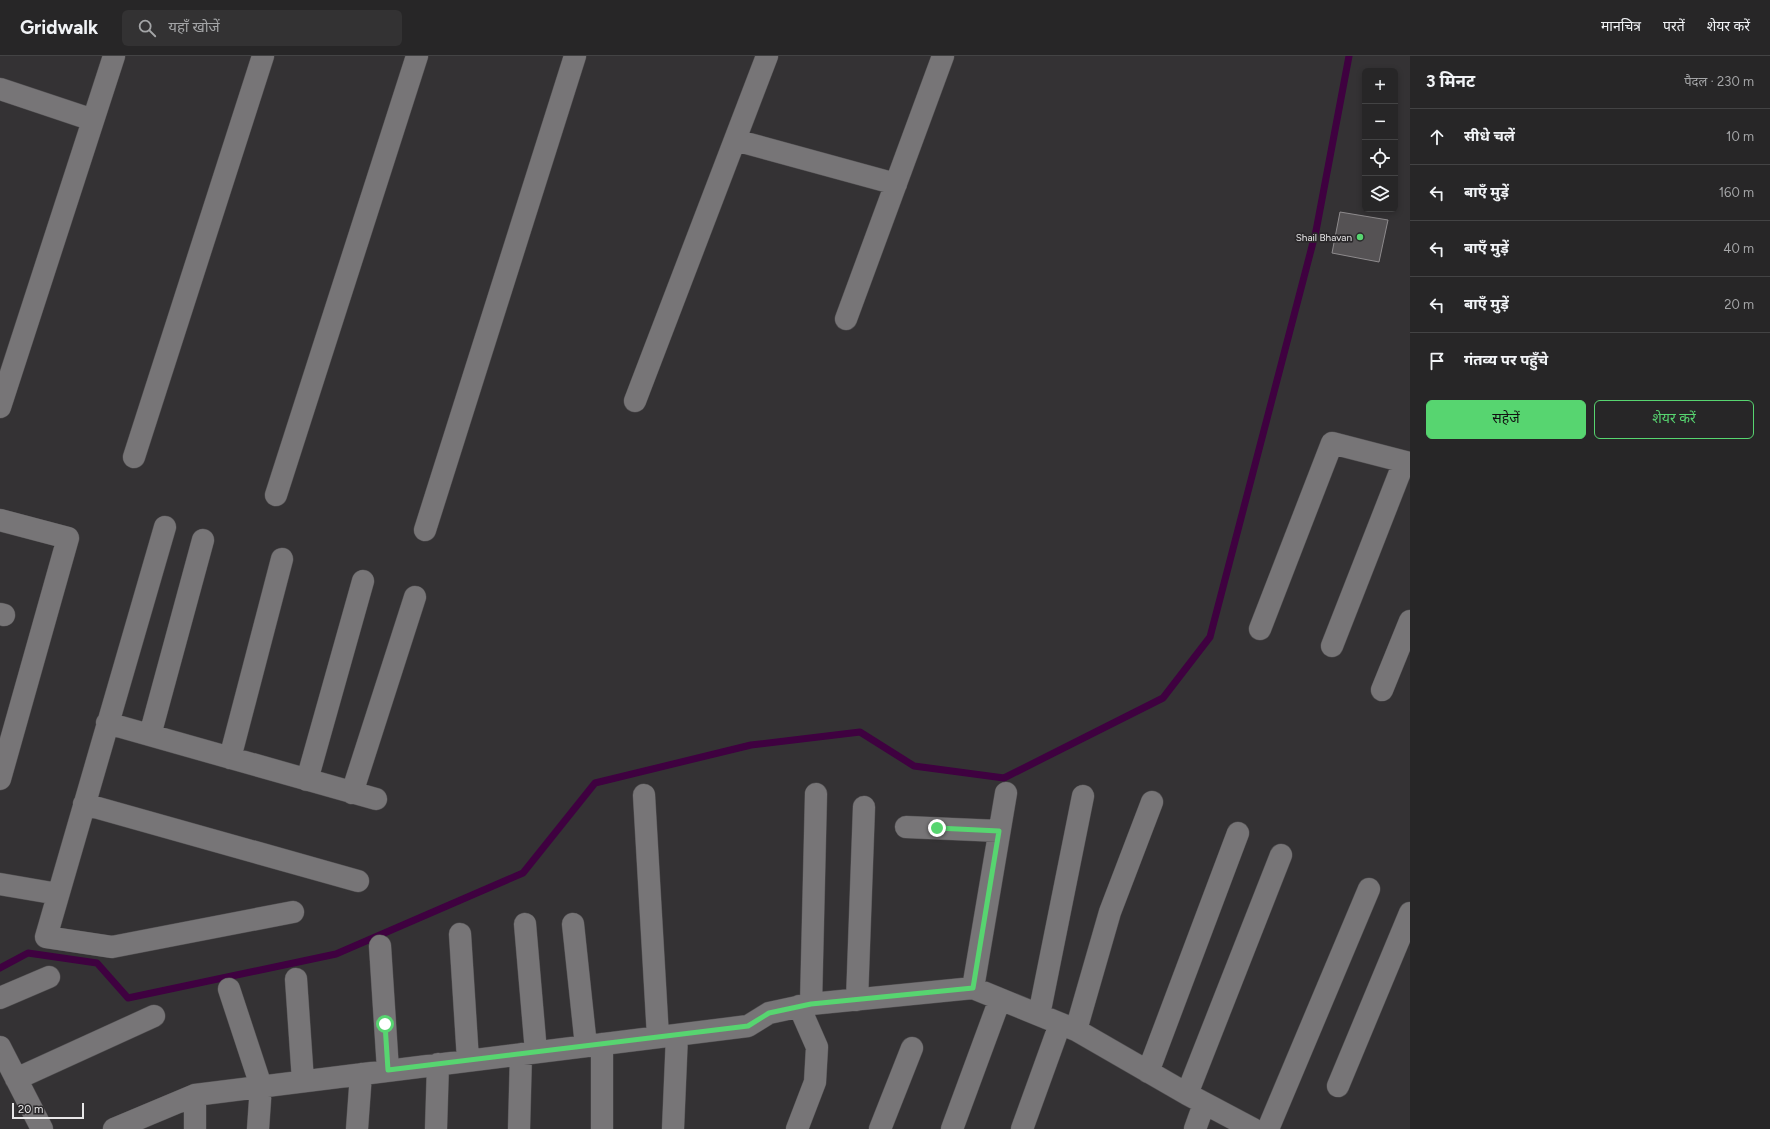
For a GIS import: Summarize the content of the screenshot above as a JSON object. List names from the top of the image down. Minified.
{"places":["Shail Bhavan"],"scale_bar":"20 m","page":{"header":"Gridwalk","search":"यहाँ खोजें","nav":["मानचित्र","परतें","शेयर करें"],"heading":["3 मिनट","पैदल · 230 m"],"map_buttons":["+","−"],"list":[["सीधे चलें","10 m"],["बाएँ मुड़ें","160 m"],["बाएँ मुड़ें","40 m"],["बाएँ मुड़ें","20 m"],"गंतव्य पर पहुँचे"],"buttons":["सहेजें","शेयर करें"],"scale":"20 m"}}
